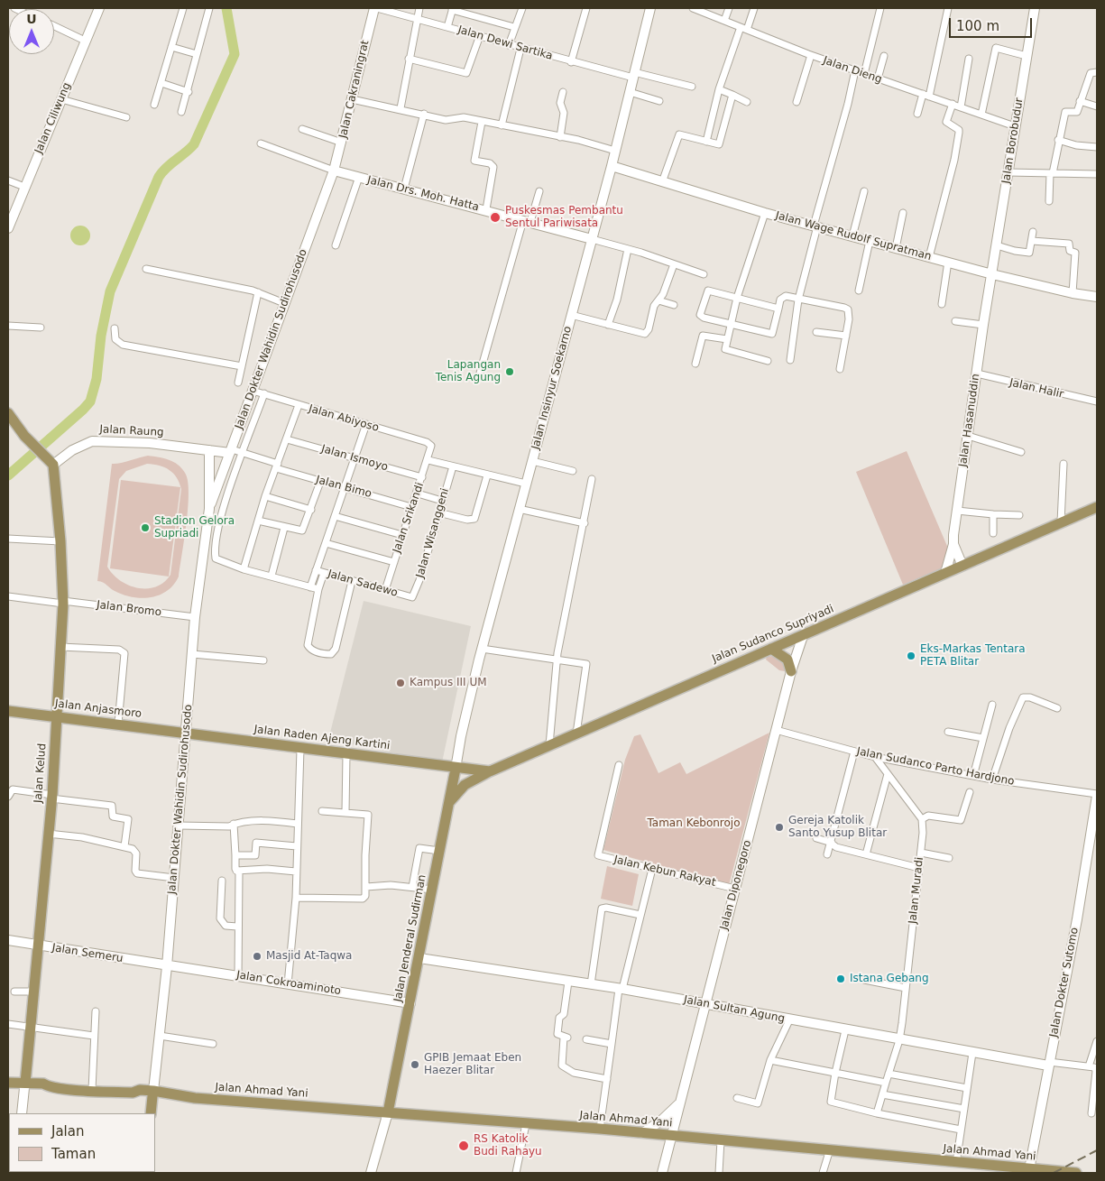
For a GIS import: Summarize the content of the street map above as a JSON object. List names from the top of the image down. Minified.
{"streets":{"main road":["Jalan Cakraningrat","Jalan Ciliwung","Jalan Borobudur","Jalan Drs. Moh. Hatta","Jalan Wage Rudolf Supratman","Jalan Dokter Wahidin Sudirohusodo","Jalan Insinyur Soekarno","Jalan Hasanuddin","Jalan Raung","Jalan Sudanco Supriyadi","Jalan Anjasmoro","Jalan Raden Ajeng Kartini","Jalan Kelud","Jalan Diponegoro","Jalan Jenderal Sudirman","Jalan Semeru","Jalan Dokter Sutomo","Jalan Cokroaminoto","Jalan Sultan Agung","Jalan Ahmad Yani"],"street":["Jalan Dewi Sartika","Jalan Dieng","Jalan Halir","Jalan Abiyoso","Jalan Ismoyo","Jalan Bimo","Jalan Srikandi","Jalan Wisanggeni","Jalan Sadewo","Jalan Bromo","Jalan Sudanco Parto Hardjono","Jalan Kebun Rakyat","Jalan Muradi"]},"crossings":[["Jalan Dewi Sartika","Jalan Cakraningrat"],["Jalan Dewi Sartika","Jalan Insinyur Soekarno"],["Jalan Dieng","Jalan Borobudur"],["Jalan Cakraningrat","Jalan Drs. Moh. Hatta"],["Jalan Cakraningrat","Jalan Dokter Wahidin Sudirohusodo"],["Jalan Borobudur","Jalan Wage Rudolf Supratman"],["Jalan Borobudur","Jalan Hasanuddin"],["Jalan Drs. Moh. Hatta","Jalan Dokter Wahidin Sudirohusodo"],["Jalan Drs. Moh. Hatta","Jalan Insinyur Soekarno"],["Jalan Wage Rudolf Supratman","Jalan Insinyur Soekarno"],["Jalan Wage Rudolf Supratman","Jalan Hasanuddin"],["Jalan Dokter Wahidin Sudirohusodo","Jalan Abiyoso"],["Jalan Dokter Wahidin Sudirohusodo","Jalan Raung"],["Jalan Dokter Wahidin Sudirohusodo","Jalan Bimo"],["Jalan Dokter Wahidin Sudirohusodo","Jalan Bromo"],["Jalan Dokter Wahidin Sudirohusodo","Jalan Anjasmoro"],["Jalan Dokter Wahidin Sudirohusodo","Jalan Raden Ajeng Kartini"],["Jalan Dokter Wahidin Sudirohusodo","Jalan Semeru"],["Jalan Dokter Wahidin Sudirohusodo","Jalan Cokroaminoto"],["Jalan Dokter Wahidin Sudirohusodo","Jalan Ahmad Yani"],["Jalan Insinyur Soekarno","Jalan Sudanco Supriyadi"],["Jalan Insinyur Soekarno","Jalan Raden Ajeng Kartini"],["Jalan Insinyur Soekarno","Jalan Jenderal Sudirman"],["Jalan Halir","Jalan Hasanuddin"],["Jalan Abiyoso","Jalan Srikandi"],["Jalan Hasanuddin","Jalan Sudanco Supriyadi"],["Jalan Raung","Jalan Bimo"],["Jalan Raung","Jalan Kelud"],["Jalan Ismoyo","Jalan Srikandi"],["Jalan Bimo","Jalan Srikandi"],["Jalan Srikandi","Jalan Sadewo"],["Jalan Wisanggeni","Jalan Sadewo"],["Jalan Bromo","Jalan Kelud"],["Jalan Sudanco Supriyadi","Jalan Raden Ajeng Kartini"],["Jalan Sudanco Supriyadi","Jalan Diponegoro"],["Jalan Sudanco Supriyadi","Jalan Jenderal Sudirman"],["Jalan Anjasmoro","Jalan Raden Ajeng Kartini"],["Jalan Anjasmoro","Jalan Kelud"],["Jalan Raden Ajeng Kartini","Jalan Jenderal Sudirman"],["Jalan Sudanco Parto Hardjono","Jalan Diponegoro"],["Jalan Sudanco Parto Hardjono","Jalan Dokter Sutomo"],["Jalan Kelud","Jalan Semeru"],["Jalan Kelud","Jalan Ahmad Yani"],["Jalan Kebun Rakyat","Jalan Diponegoro"],["Jalan Diponegoro","Jalan Sultan Agung"],["Jalan Diponegoro","Jalan Ahmad Yani"],["Jalan Muradi","Jalan Sultan Agung"],["Jalan Jenderal Sudirman","Jalan Cokroaminoto"],["Jalan Jenderal Sudirman","Jalan Sultan Agung"],["Jalan Jenderal Sudirman","Jalan Ahmad Yani"],["Jalan Semeru","Jalan Cokroaminoto"],["Jalan Dokter Sutomo","Jalan Sultan Agung"],["Jalan Dokter Sutomo","Jalan Ahmad Yani"]],"parks":["Taman Kebonrojo"],"places":["Puskesmas Pembantu Sentul Pariwisata","Lapangan Tenis Agung","Stadion Gelora Supriadi","Eks-Markas Tentara PETA Blitar","Kampus III UM","Gereja Katolik Santo Yusup Blitar","Masjid At-Taqwa","Istana Gebang","GPIB Jemaat Eben Haezer Blitar","RS Katolik Budi Rahayu"],"legend":["Jalan","Taman"],"scale_bar":"100 m","north":"top"}
